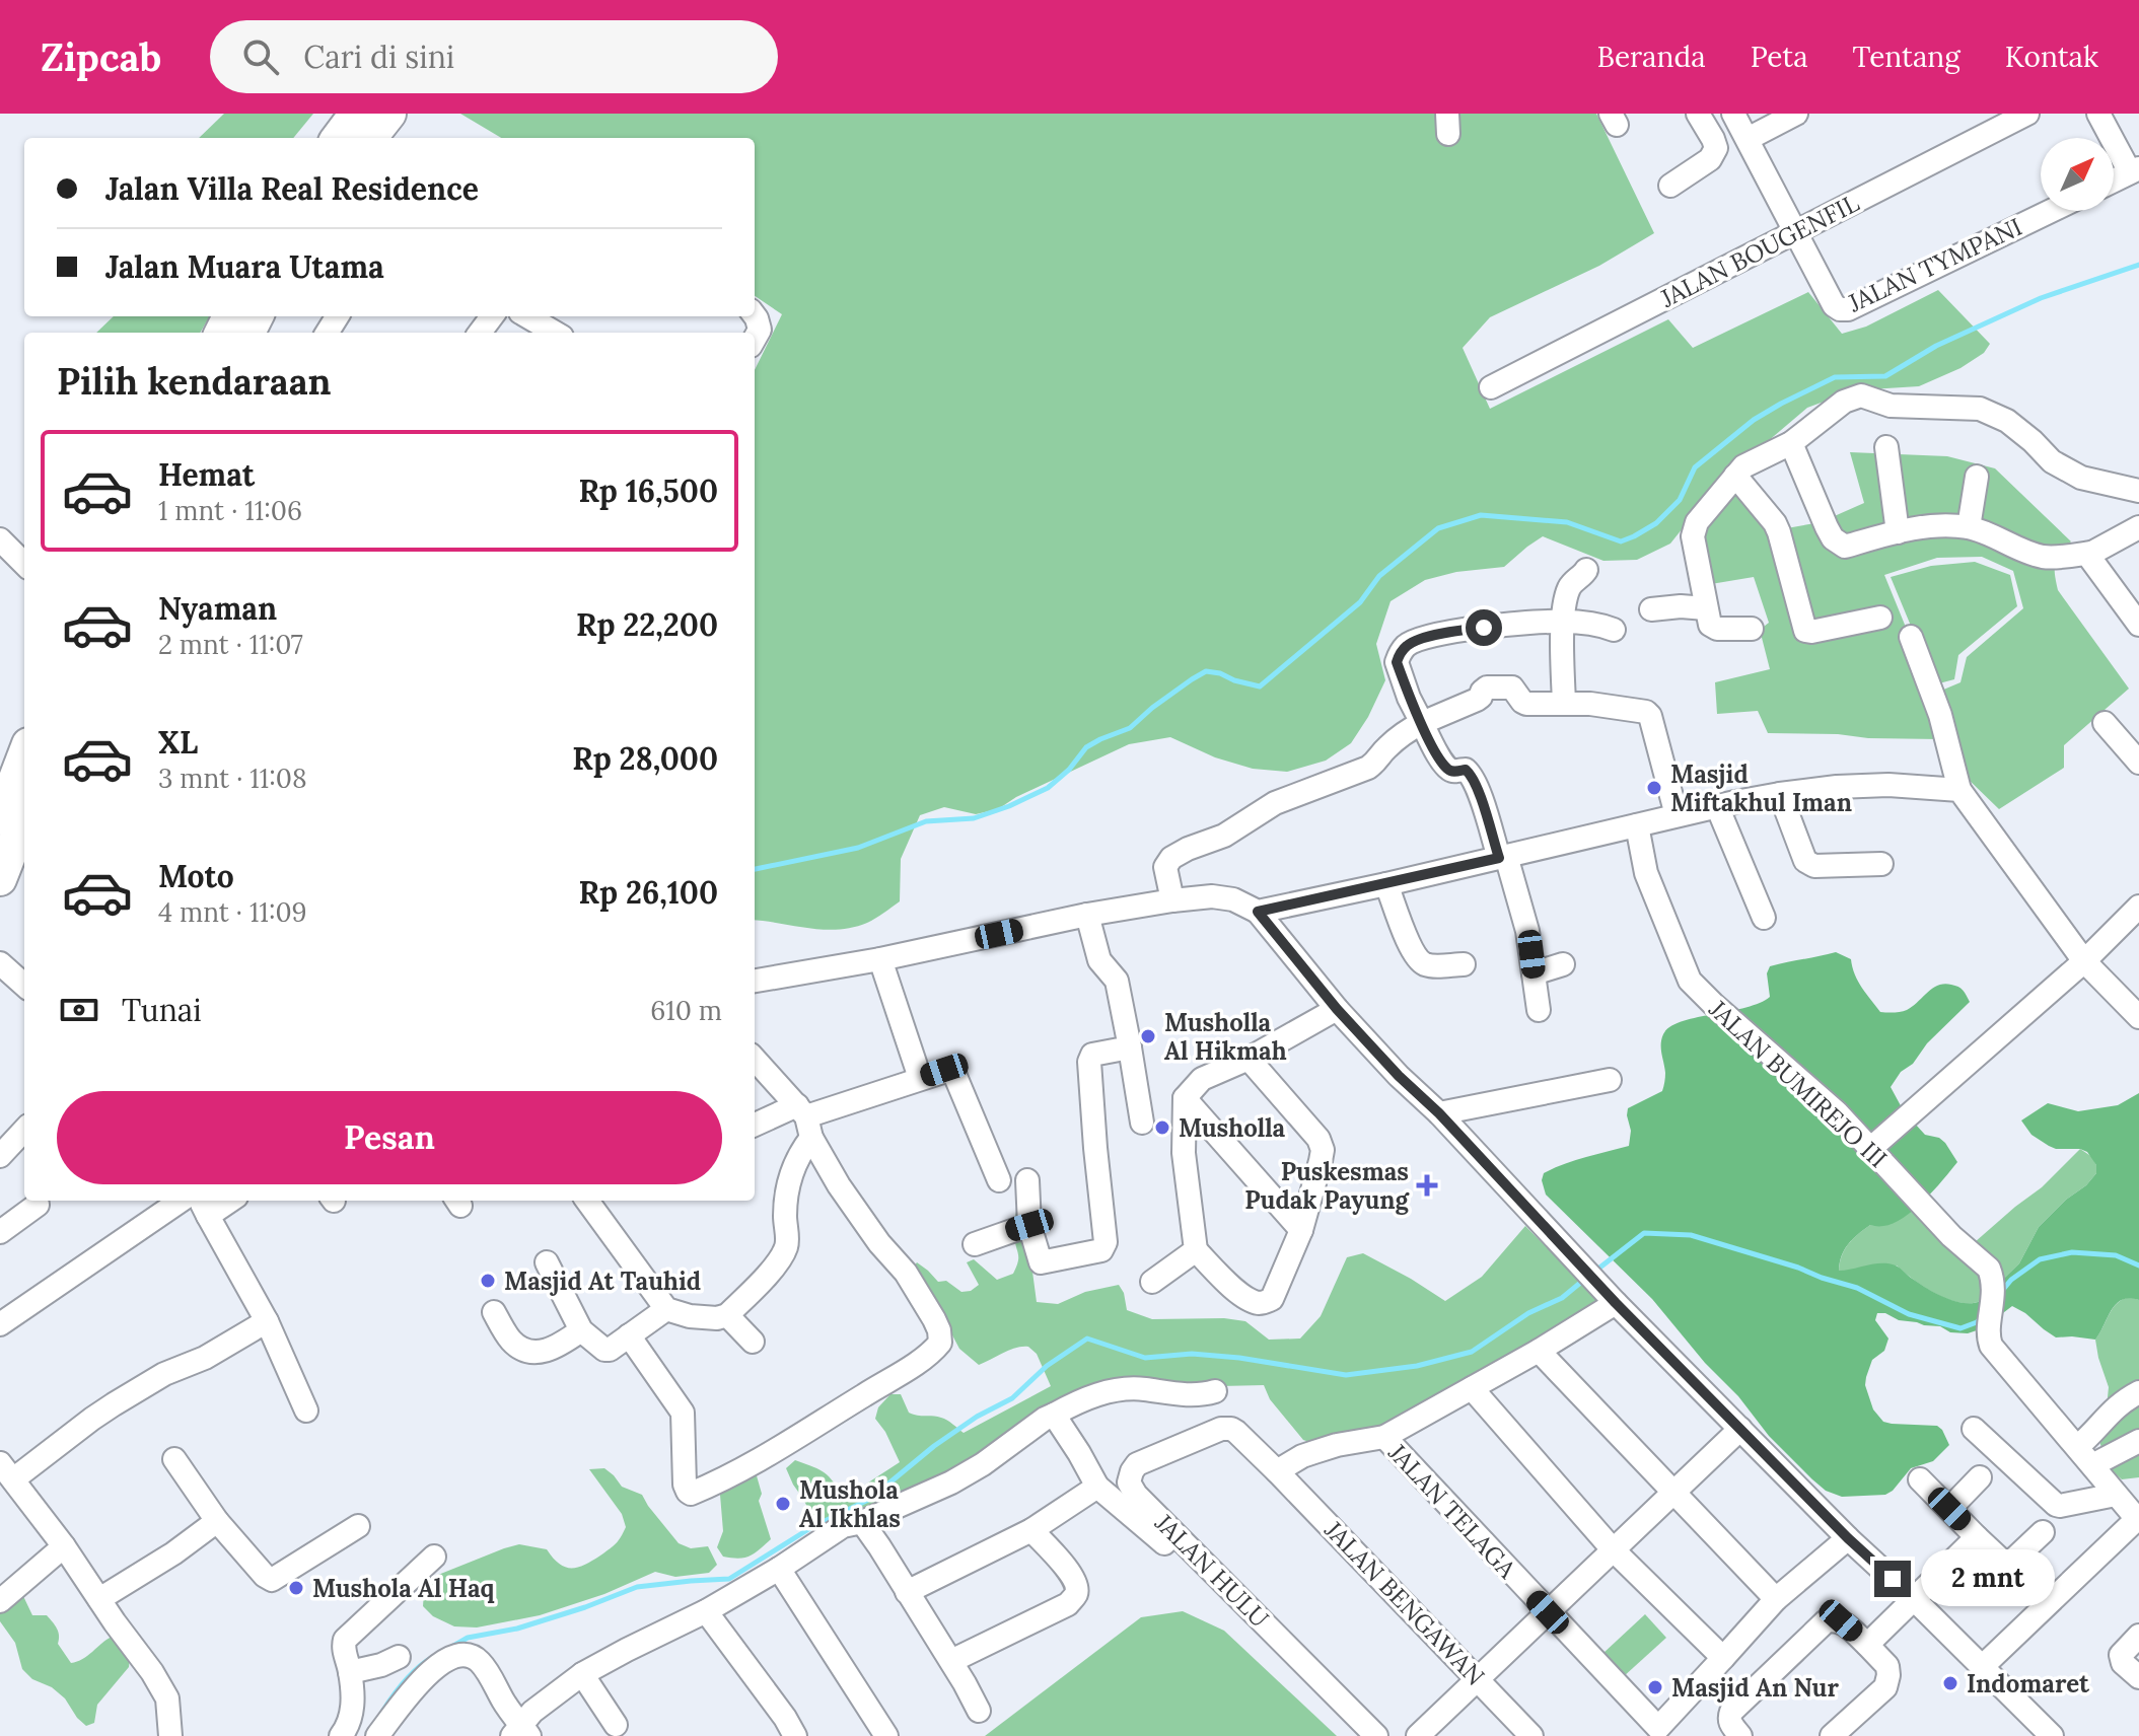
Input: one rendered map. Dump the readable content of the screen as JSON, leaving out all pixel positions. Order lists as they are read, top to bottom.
{
  "streets": {
    "street": [
      "JALAN BOUGENFIL",
      "JALAN TYMPANI",
      "JALAN BUMIREJO III",
      "JALAN TELAGA",
      "JALAN HULU",
      "JALAN BENGAWAN"
    ]
  },
  "crossings": [
    ["JALAN BOUGENFIL", "JALAN TYMPANI"],
    ["JALAN HULU", "JALAN BENGAWAN"]
  ],
  "places": {
    "other": [
      "Masjid Miftakhul Iman",
      "Musholla Al Hikmah",
      "Musholla",
      "Masjid At Tauhid",
      "Mushola Al Ikhlas",
      "Mushola Al Haq",
      "Indomaret",
      "Masjid An Nur"
    ],
    "health": ["Puskesmas Pudak Payung"]
  },
  "north": "top right",
  "page": {
    "header": "Zipcab",
    "search": "Cari di sini",
    "nav": [
      "Beranda",
      "Peta",
      "Tentang",
      "Kontak"
    ],
    "banner": ["Jalan Villa Real Residence", "Jalan Muara Utama"],
    "heading": "Pilih kendaraan",
    "list": [
      {
        "name": "Hemat",
        "note": "1 mnt · 11:06",
        "value": "Rp 16,500"
      },
      {
        "name": "Nyaman",
        "note": "2 mnt · 11:07",
        "value": "Rp 22,200"
      },
      {
        "name": "XL",
        "note": "3 mnt · 11:08",
        "value": "Rp 28,000"
      },
      {
        "name": "Moto",
        "note": "4 mnt · 11:09",
        "value": "Rp 26,100"
      }
    ],
    "pay": ["Tunai", "610 m"],
    "buttons": "Pesan",
    "bubble": "2 mnt"
  }
}
